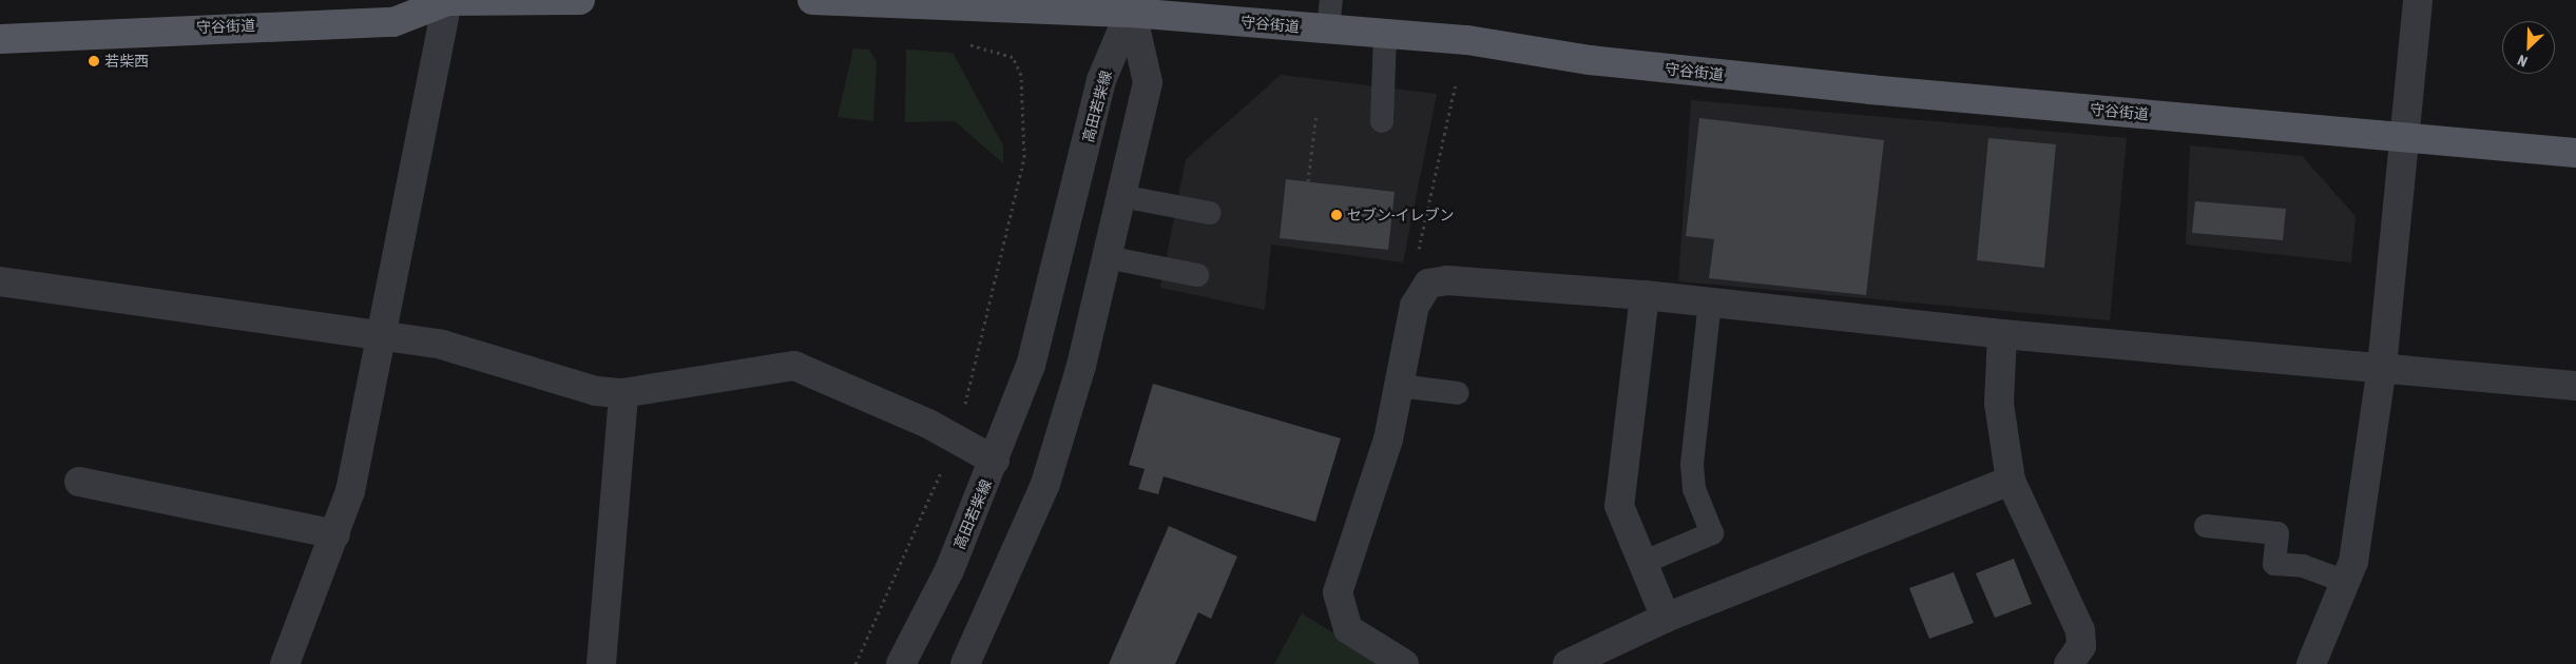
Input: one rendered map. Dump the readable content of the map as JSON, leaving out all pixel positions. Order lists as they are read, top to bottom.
{
  "streets": {
    "main road": ["守谷街道"],
    "street": ["高田若柴線"]
  },
  "crossings": [
    ["守谷街道", "高田若柴線"]
  ],
  "places": ["若柴西", "セブン-イレブン"],
  "north": "bottom left"
}
